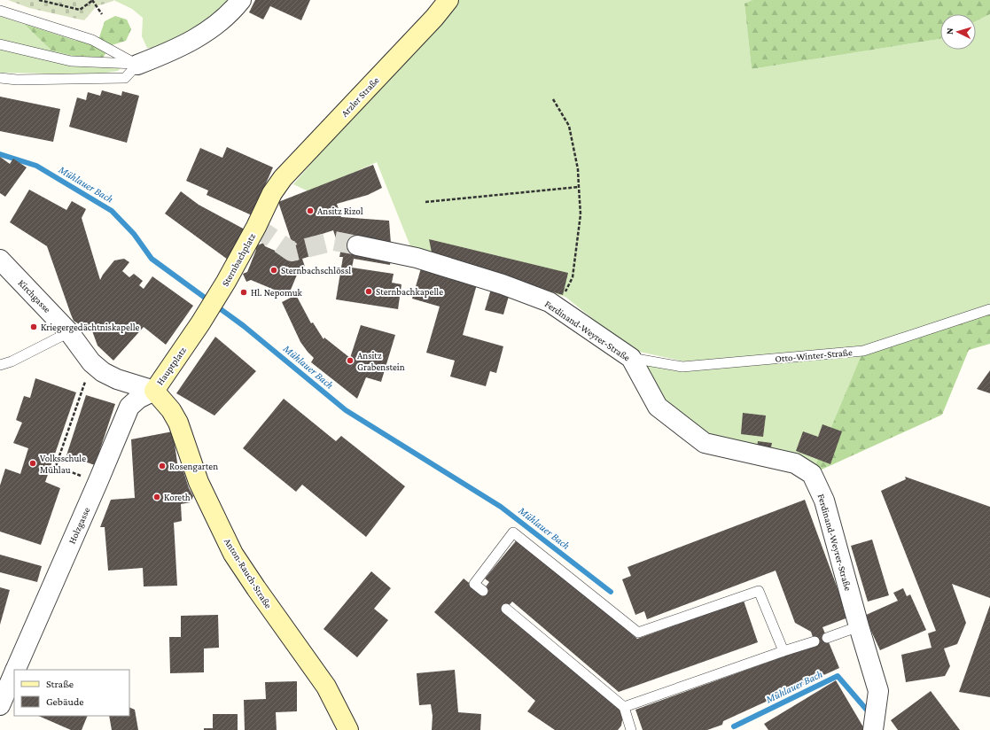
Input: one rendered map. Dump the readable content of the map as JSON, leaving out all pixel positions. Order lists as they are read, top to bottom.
{
  "streets": {
    "main road": [
      "Arzler Straße",
      "Sternbachplatz",
      "Hauptplatz",
      "Anton-Rauch-Straße"
    ],
    "street": ["Kirchgasse", "Ferdinand-Weyrer-Straße", "Holzgasse"],
    "lane": ["Otto-Winter-Straße"]
  },
  "crossings": [
    ["Arzler Straße", "Sternbachplatz"],
    ["Sternbachplatz", "Hauptplatz"],
    ["Kirchgasse", "Hauptplatz"],
    ["Ferdinand-Weyrer-Straße", "Otto-Winter-Straße"],
    ["Hauptplatz", "Holzgasse"],
    ["Hauptplatz", "Anton-Rauch-Straße"],
    ["Holzgasse", "Anton-Rauch-Straße"]
  ],
  "water": ["Mühlauer Bach"],
  "places": [
    "Ansitz Rizol",
    "Sternbachschlössl",
    "Sternbachkapelle",
    "Hl. Nepomuk",
    "Kriegergedächtniskapelle",
    "Ansitz Grabenstein",
    "Volksschule Mühlau",
    "Rosengarten",
    "Koreth"
  ],
  "legend": ["Straße", "Gebäude"],
  "north": "left"
}
